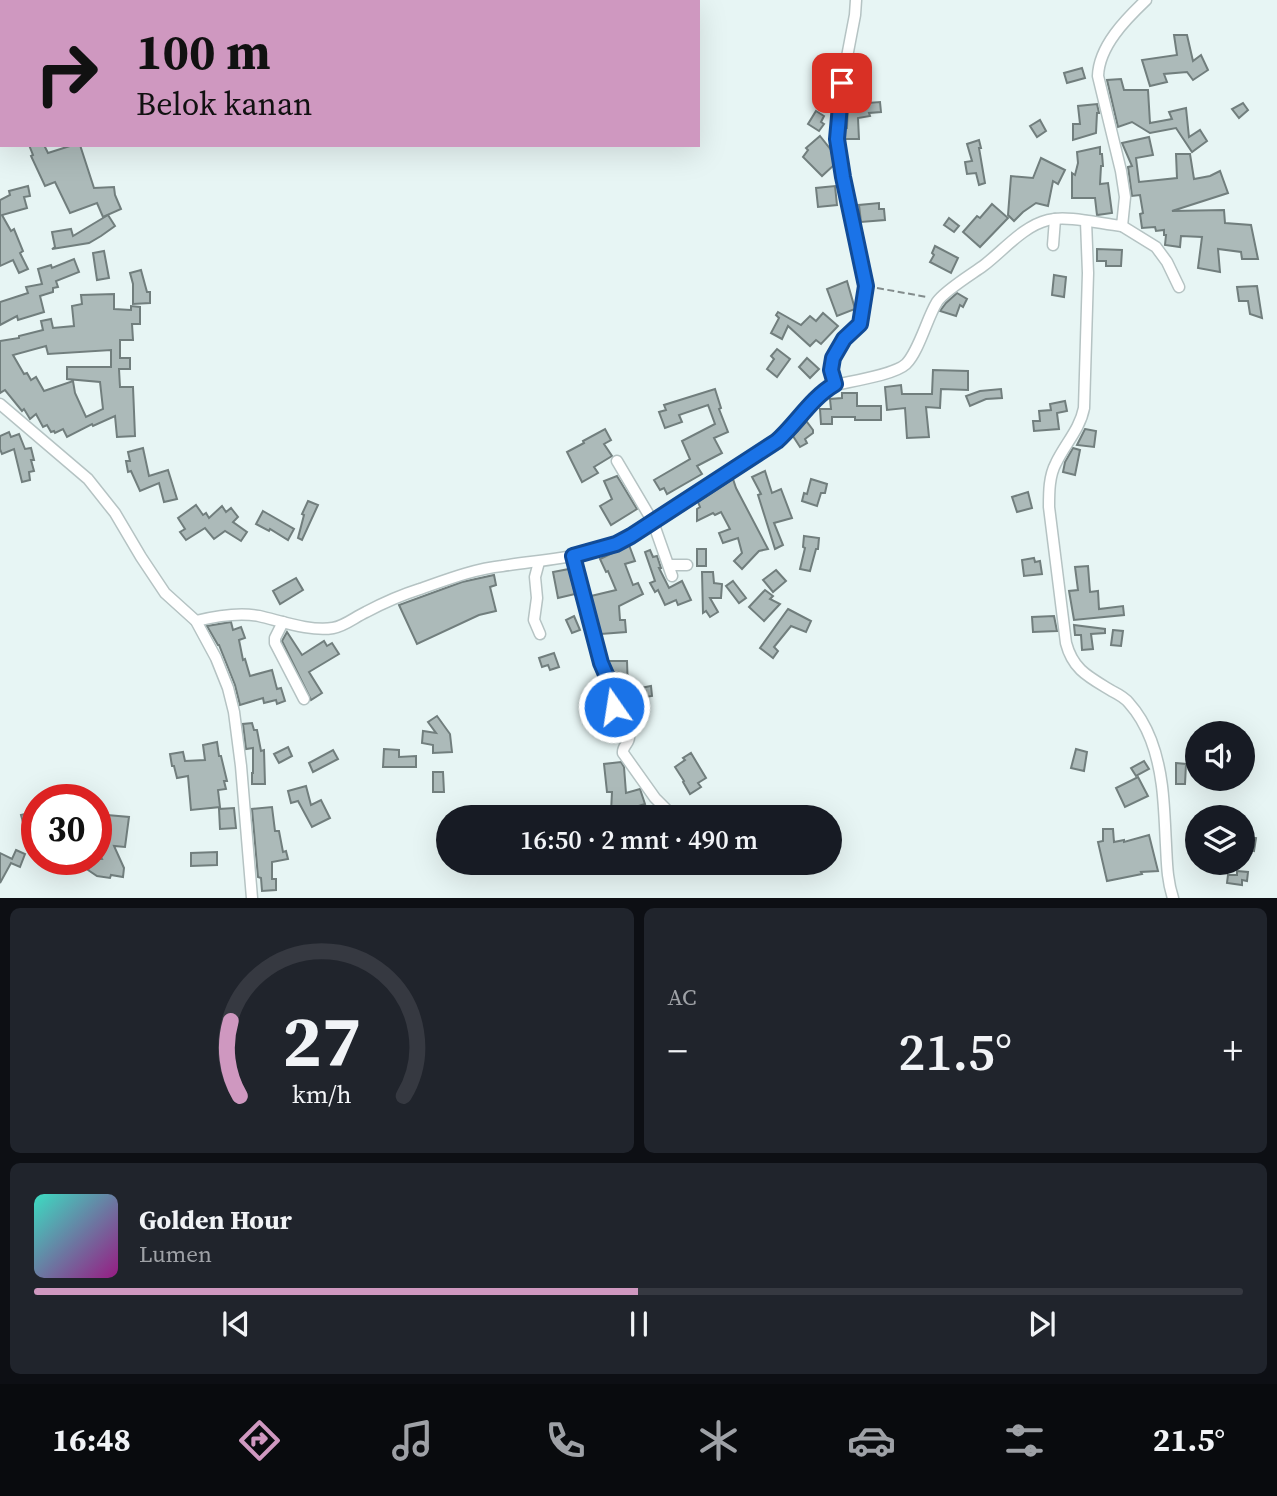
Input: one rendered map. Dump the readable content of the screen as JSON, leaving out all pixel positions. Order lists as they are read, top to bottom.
{
  "page": {
    "turn": ["100 m", "Belok kanan"],
    "limit": "30",
    "trip": "16:50 · 2 mnt · 490 m",
    "tile": "AC",
    "heat": ["−", "21.5°", "+"],
    "song": ["Golden Hour", "Lumen"],
    "tabs": ["16:48", "21.5°"],
    "gauge": ["27", "km/h"]
  }
}
